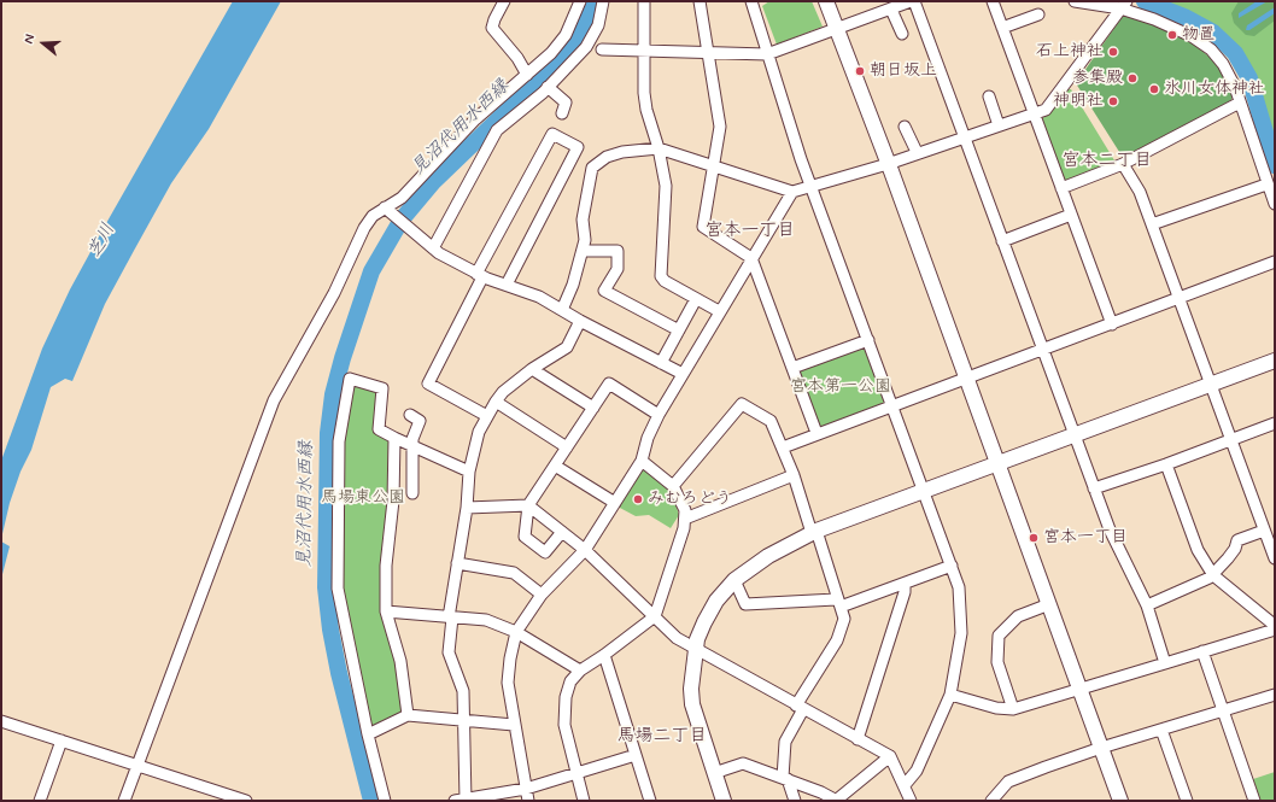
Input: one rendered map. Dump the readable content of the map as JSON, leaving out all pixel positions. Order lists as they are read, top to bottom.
{
  "districts": ["宮本二丁目", "宮本一丁目", "馬場二丁目"],
  "water": ["見沼代用水西縁", "芝川"],
  "parks": ["宮本第一公園", "馬場東公園"],
  "places": [
    "物置",
    "石上神社",
    "朝日坂上",
    "参集殿",
    "氷川女体神社",
    "神明社",
    "みむろどう",
    "宮本一丁目"
  ],
  "north": "left"
}
